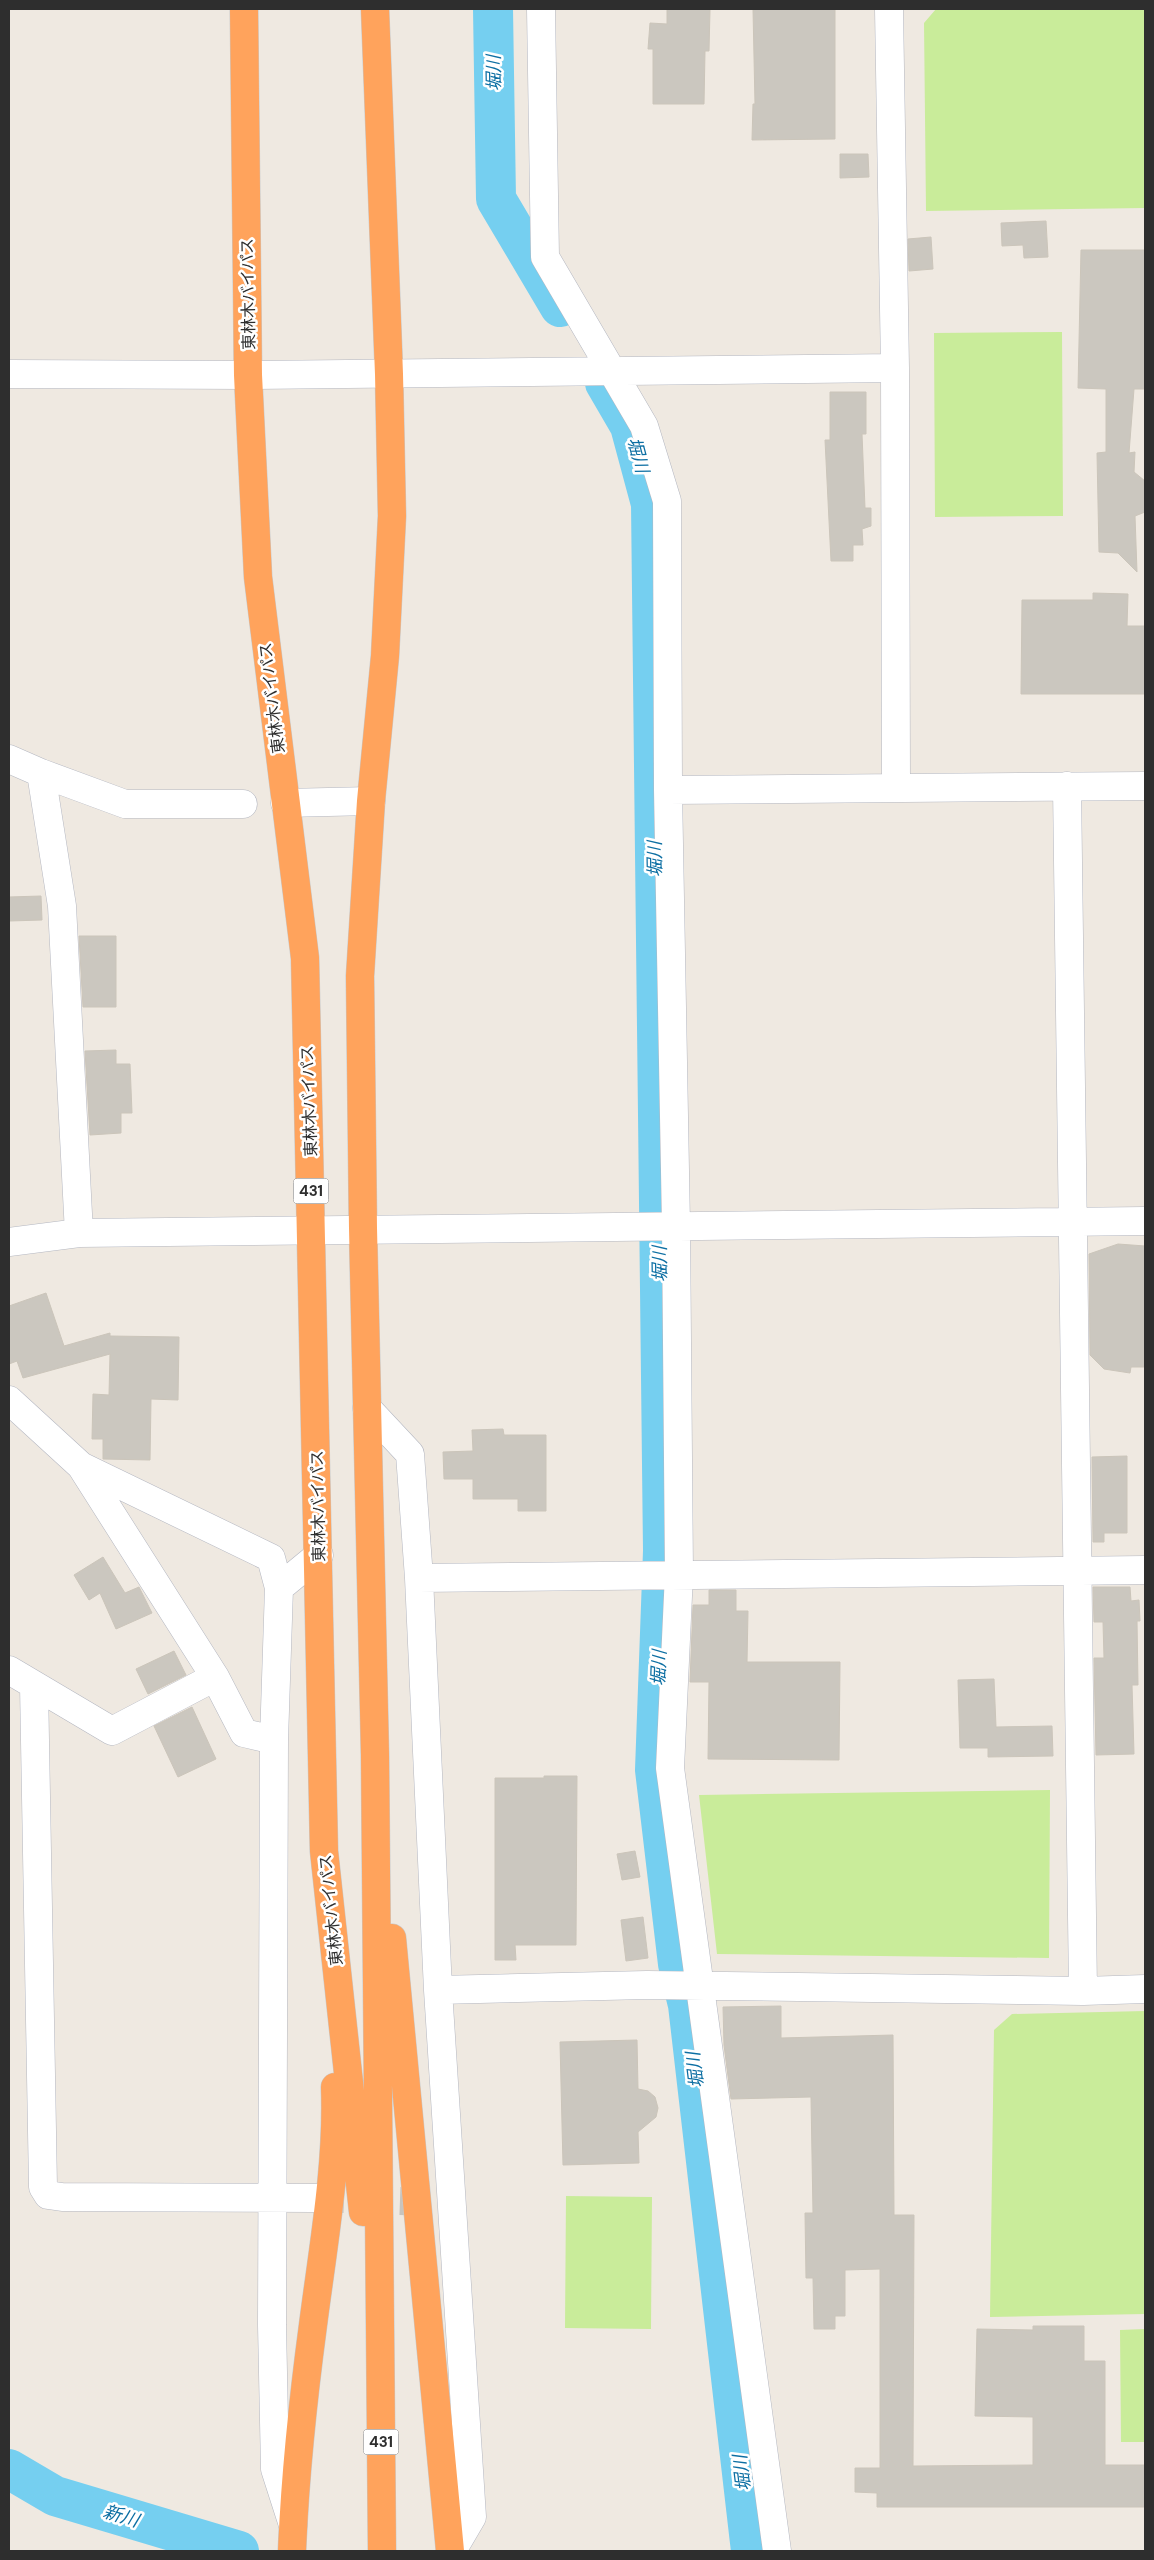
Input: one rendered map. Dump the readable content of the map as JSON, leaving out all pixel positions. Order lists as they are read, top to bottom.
{
  "streets": {
    "highway": ["東林木バイパス", "431"]
  },
  "water": ["堀川", "新川"]
}
